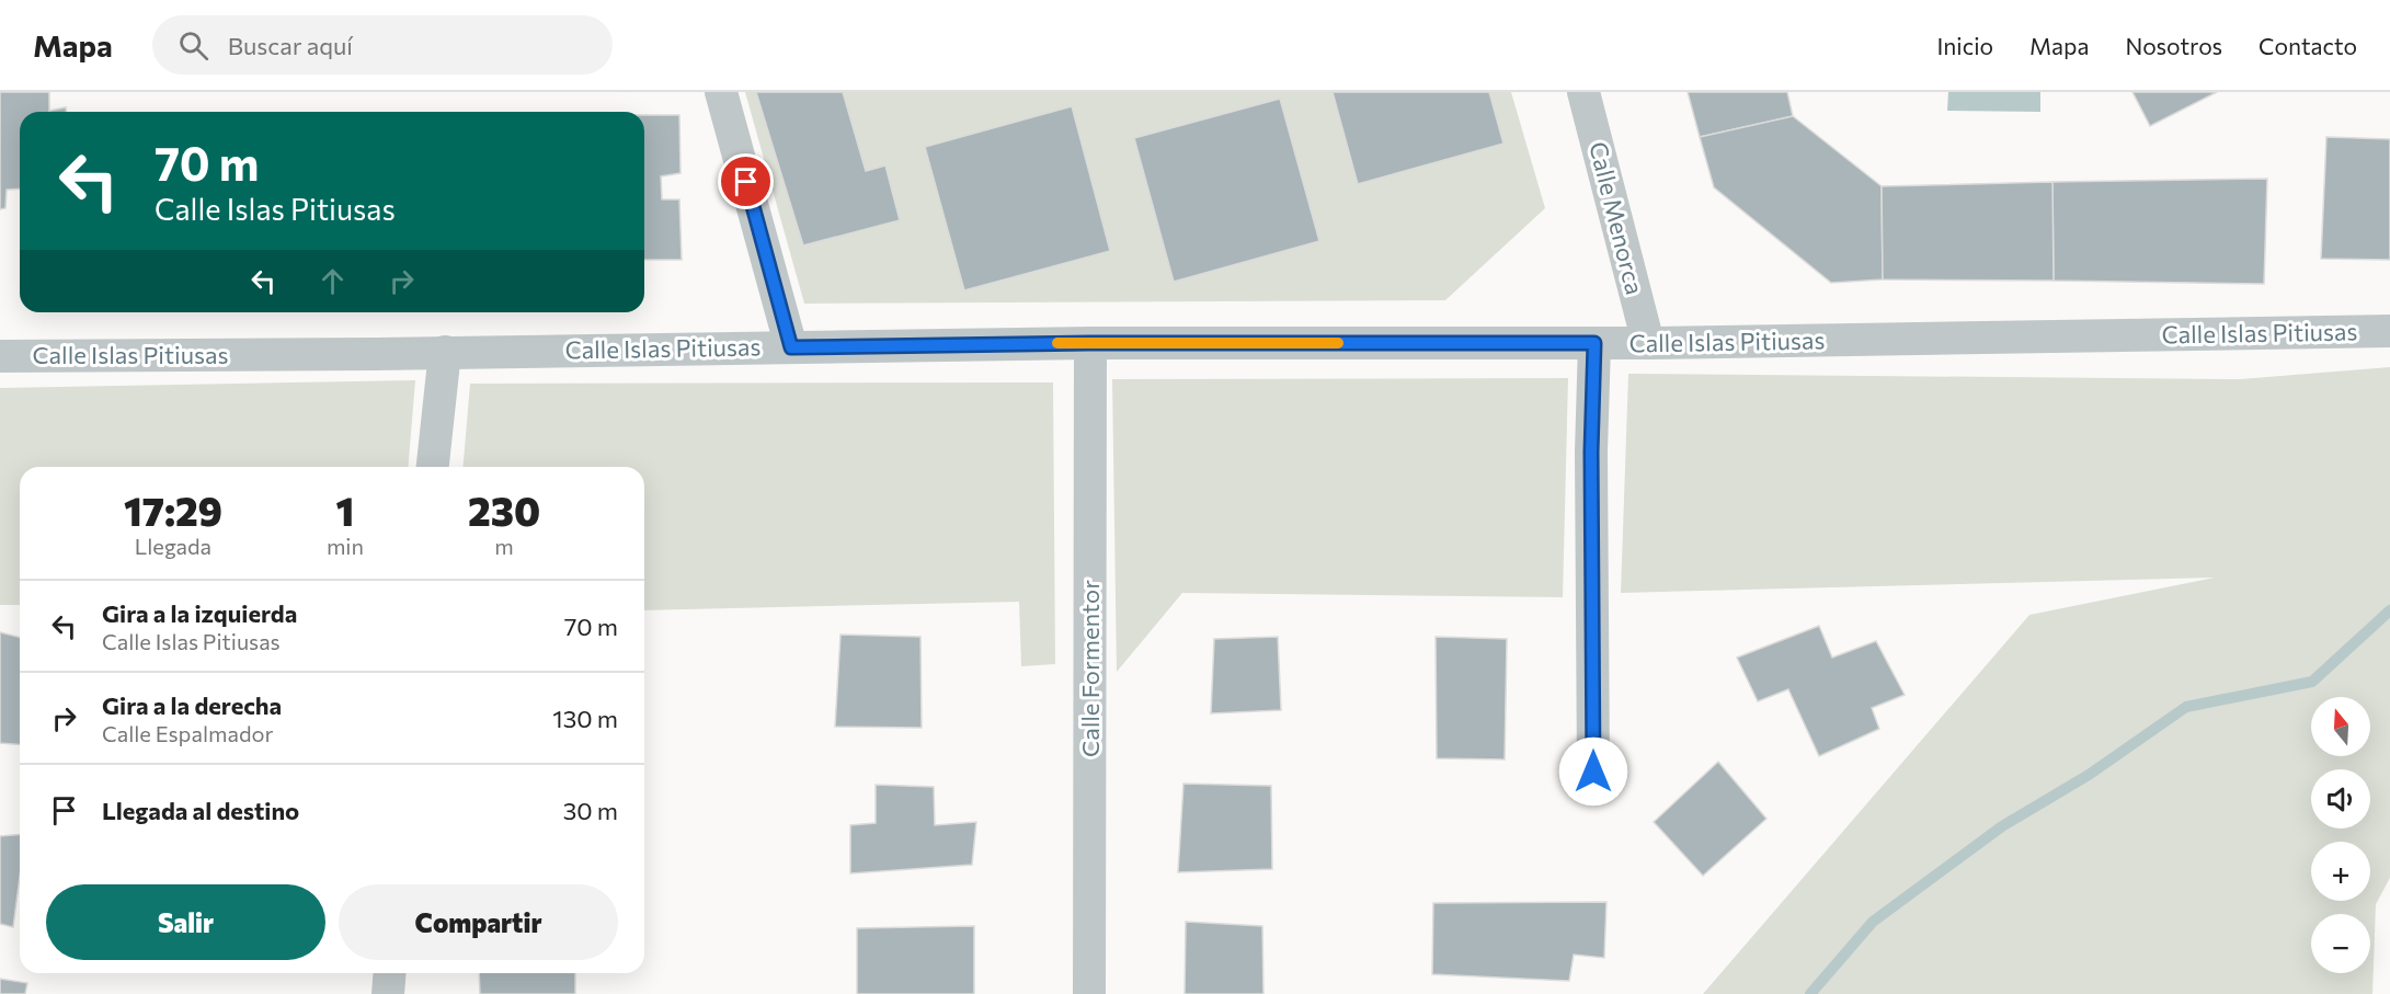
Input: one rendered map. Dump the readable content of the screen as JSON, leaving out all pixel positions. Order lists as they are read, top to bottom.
{
  "streets": {
    "street": ["Calle Menorca", "Calle Islas Pitiusas", "Calle Formentor"]
  },
  "crossings": [
    ["Calle Menorca", "Calle Islas Pitiusas"],
    ["Calle Islas Pitiusas", "Calle Formentor"]
  ],
  "north": "top",
  "page": {
    "header": "Mapa",
    "search": "Buscar aquí",
    "nav": [
      "Inicio",
      "Mapa",
      "Nosotros",
      "Contacto"
    ],
    "turn": ["70 m", "Calle Islas Pitiusas"],
    "eta": [
      "17:29",
      "Llegada",
      "1",
      "min",
      "230",
      "m"
    ],
    "list": [
      {
        "name": "Gira a la izquierda",
        "note": "Calle Islas Pitiusas",
        "value": "70 m"
      },
      {
        "name": "Gira a la derecha",
        "note": "Calle Espalmador",
        "value": "130 m"
      },
      {
        "name": "Llegada al destino",
        "value": "30 m"
      }
    ],
    "map_buttons": ["+", "−"],
    "buttons": ["Salir", "Compartir"]
  }
}
